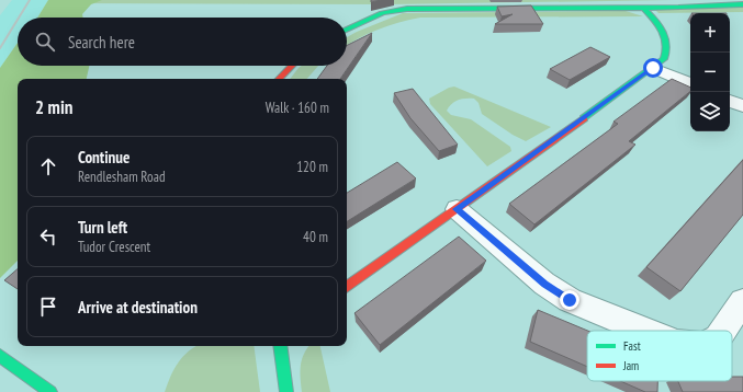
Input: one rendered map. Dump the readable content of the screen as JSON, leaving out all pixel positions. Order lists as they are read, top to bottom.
{
  "legend": ["Fast", "Jam"],
  "page": {
    "map_buttons": ["+", "−"],
    "search": "Search here",
    "heading": ["2 min", "Walk · 160 m"],
    "list": [
      ["Continue", "Rendlesham Road", "120 m"],
      ["Turn left", "Tudor Crescent", "40 m"],
      "Arrive at destination"
    ]
  }
}
